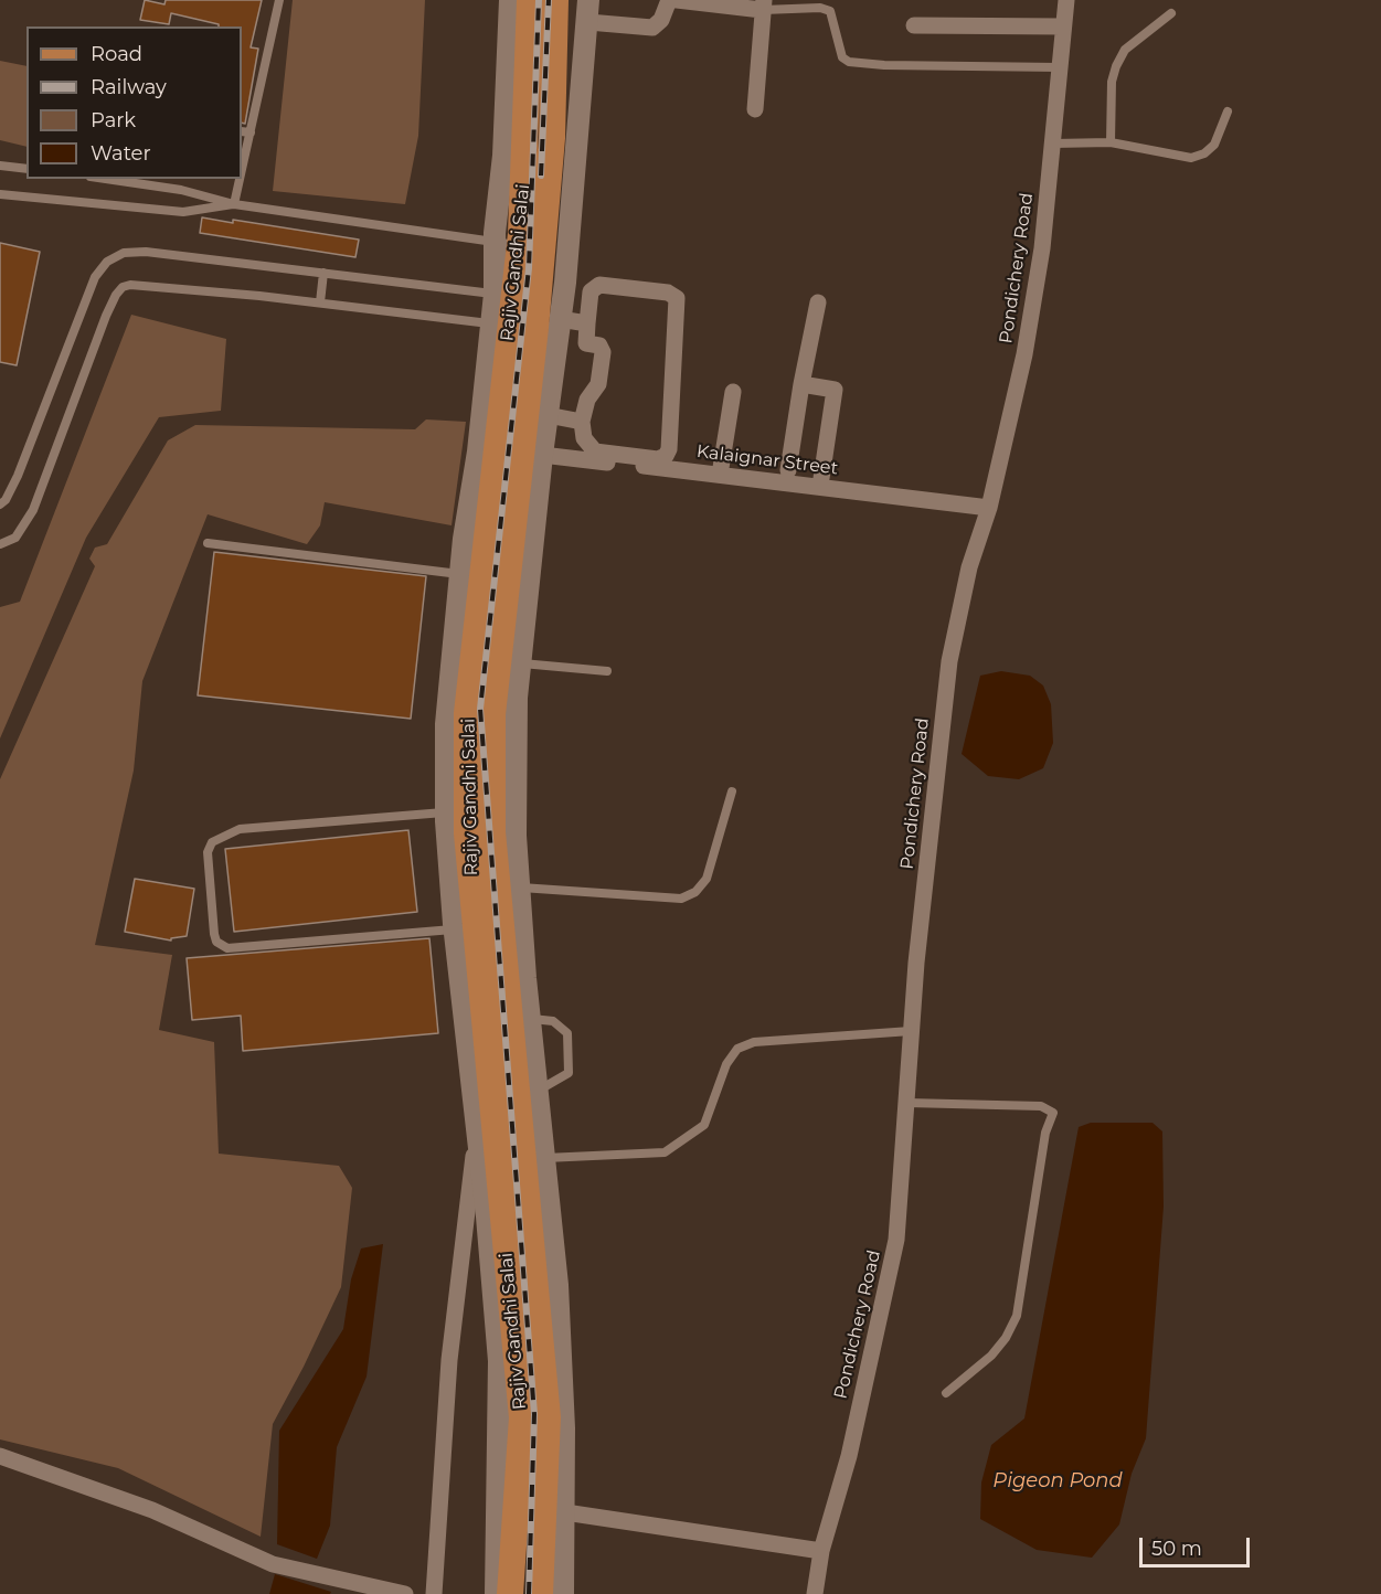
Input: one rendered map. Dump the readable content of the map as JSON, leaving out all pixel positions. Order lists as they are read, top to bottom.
{
  "streets": {
    "main road": ["Rajiv Gandhi Salai"],
    "street": ["Pondichery Road", "Kalaignar Street"]
  },
  "crossings": [
    ["Pondichery Road", "Kalaignar Street"]
  ],
  "water": ["Pigeon Pond"],
  "legend": [
    "Road",
    "Railway",
    "Park",
    "Water"
  ],
  "scale_bar": "50 m"
}
